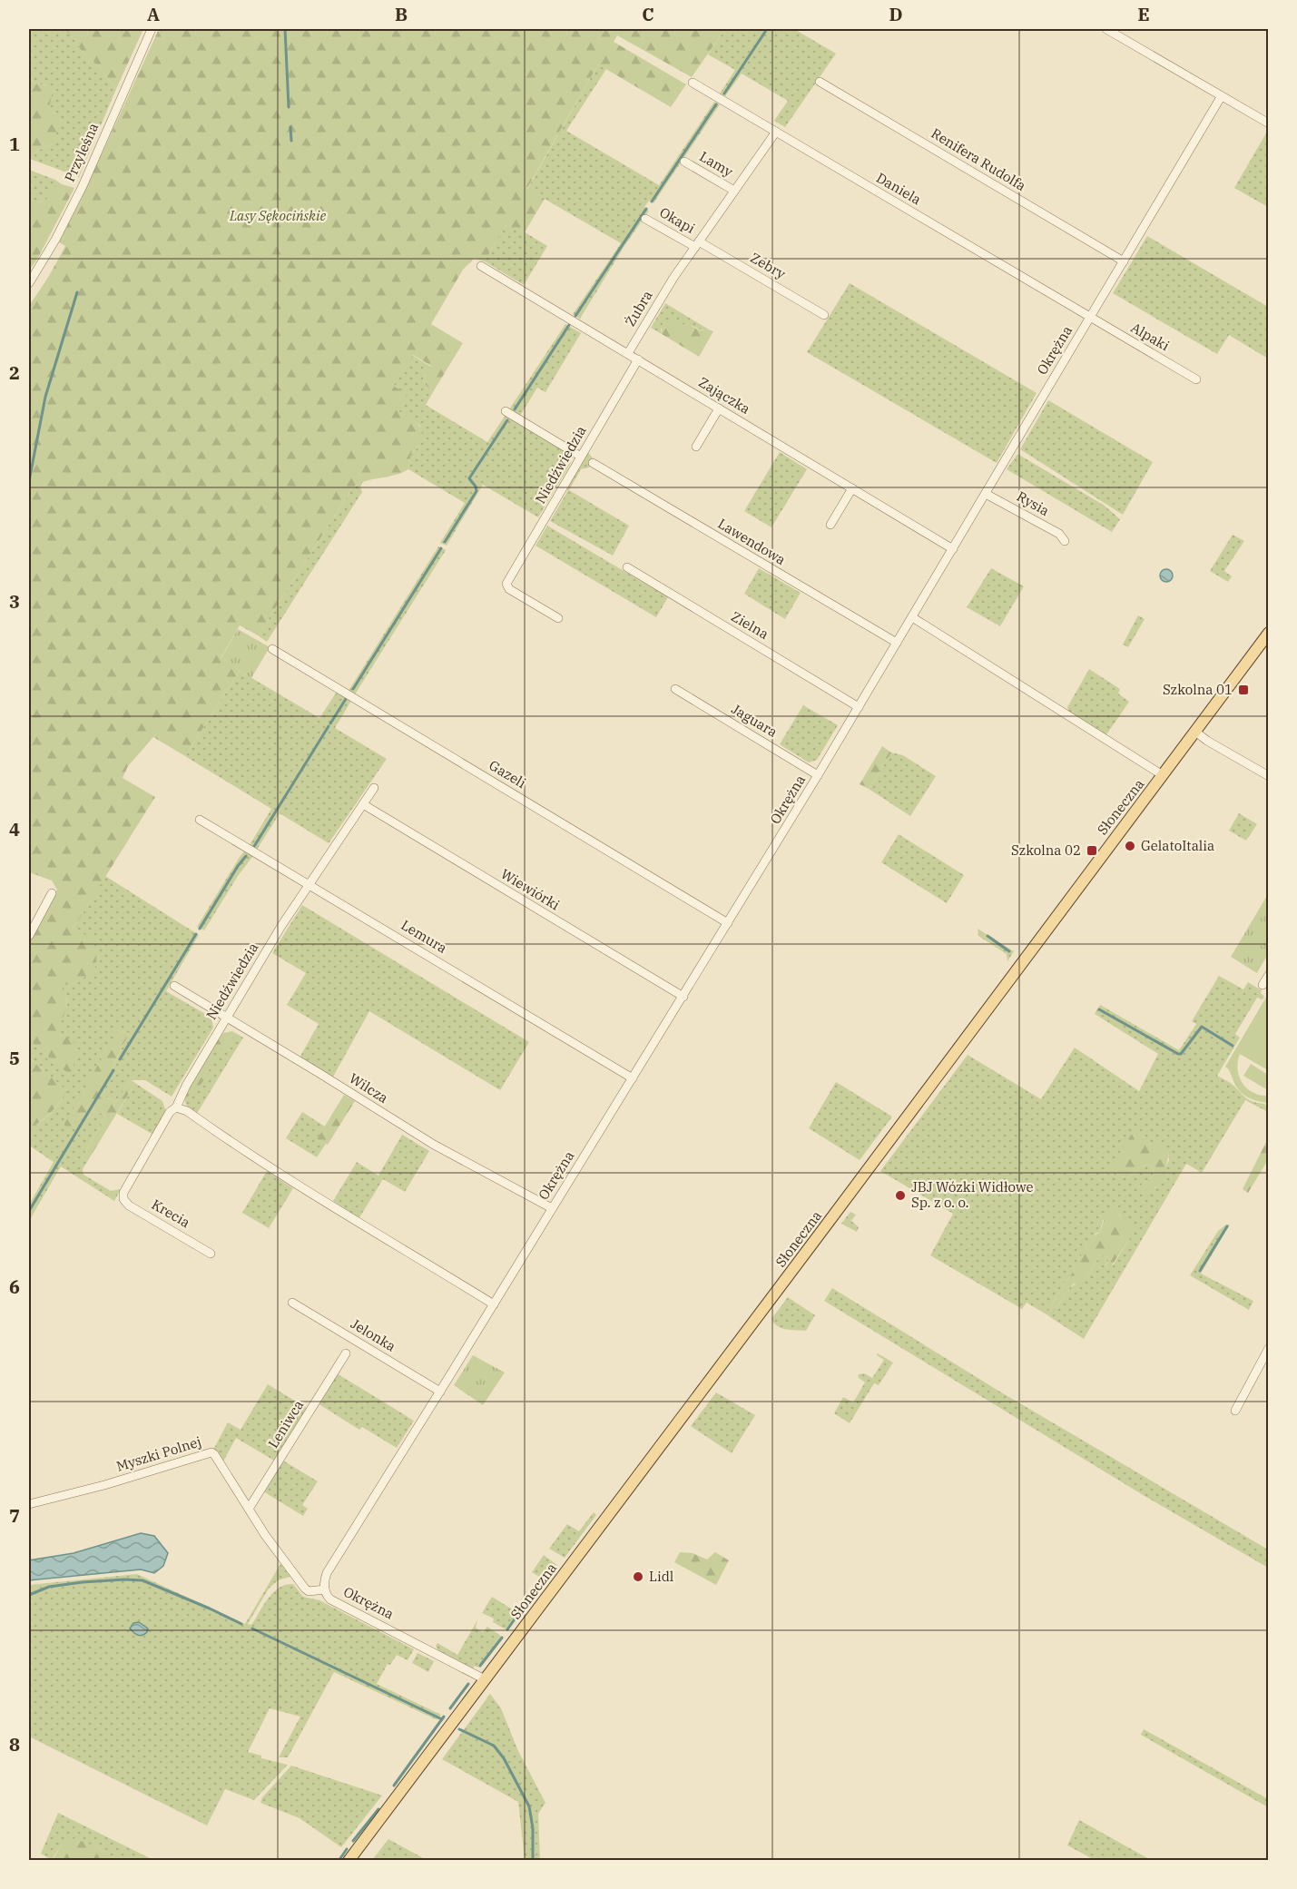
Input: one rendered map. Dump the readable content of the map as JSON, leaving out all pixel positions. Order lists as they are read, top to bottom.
{
  "streets": {
    "main road": ["Słoneczna"],
    "street": [
      "Przyleśna",
      "Renifera Rudolfa",
      "Lamy",
      "Daniela",
      "Okapi",
      "Zebry",
      "Żubra",
      "Alpaki",
      "Okrężna",
      "Zajączka",
      "Niedźwiedzia",
      "Rysia",
      "Lawendowa",
      "Zielna",
      "Jaguara",
      "Gazeli",
      "Wiewiórki",
      "Lemura",
      "Wilcza",
      "Krecia",
      "Jelonka",
      "Leniwca",
      "Myszki Polnej"
    ]
  },
  "crossings": [
    ["Renifera Rudolfa", "Okrężna"],
    ["Daniela", "Alpaki"],
    ["Daniela", "Okrężna"],
    ["Okapi", "Zebry"],
    ["Okapi", "Żubra"],
    ["Zebry", "Żubra"],
    ["Żubra", "Zajączka"],
    ["Alpaki", "Okrężna"],
    ["Okrężna", "Zajączka"],
    ["Okrężna", "Rysia"],
    ["Okrężna", "Lawendowa"],
    ["Okrężna", "Zielna"],
    ["Okrężna", "Jaguara"],
    ["Okrężna", "Gazeli"],
    ["Okrężna", "Słoneczna"],
    ["Okrężna", "Wiewiórki"],
    ["Okrężna", "Lemura"],
    ["Okrężna", "Wilcza"],
    ["Okrężna", "Jelonka"],
    ["Okrężna", "Myszki Polnej"],
    ["Zajączka", "Niedźwiedzia"],
    ["Niedźwiedzia", "Wiewiórki"],
    ["Niedźwiedzia", "Lemura"],
    ["Niedźwiedzia", "Wilcza"],
    ["Niedźwiedzia", "Krecia"],
    ["Leniwca", "Myszki Polnej"]
  ],
  "parks": ["Lasy Sękocińskie"],
  "places": {
    "transit": ["Szkolna 01", "Szkolna 02"],
    "other": ["GelatoItalia", "JBJ Wózki Widłowe Sp. z o. o.", "Lidl"]
  },
  "grid": {
    "columns": [
      "A",
      "B",
      "C",
      "D",
      "E"
    ],
    "rows": [
      "1",
      "2",
      "3",
      "4",
      "5",
      "6",
      "7",
      "8"
    ]
  }
}
